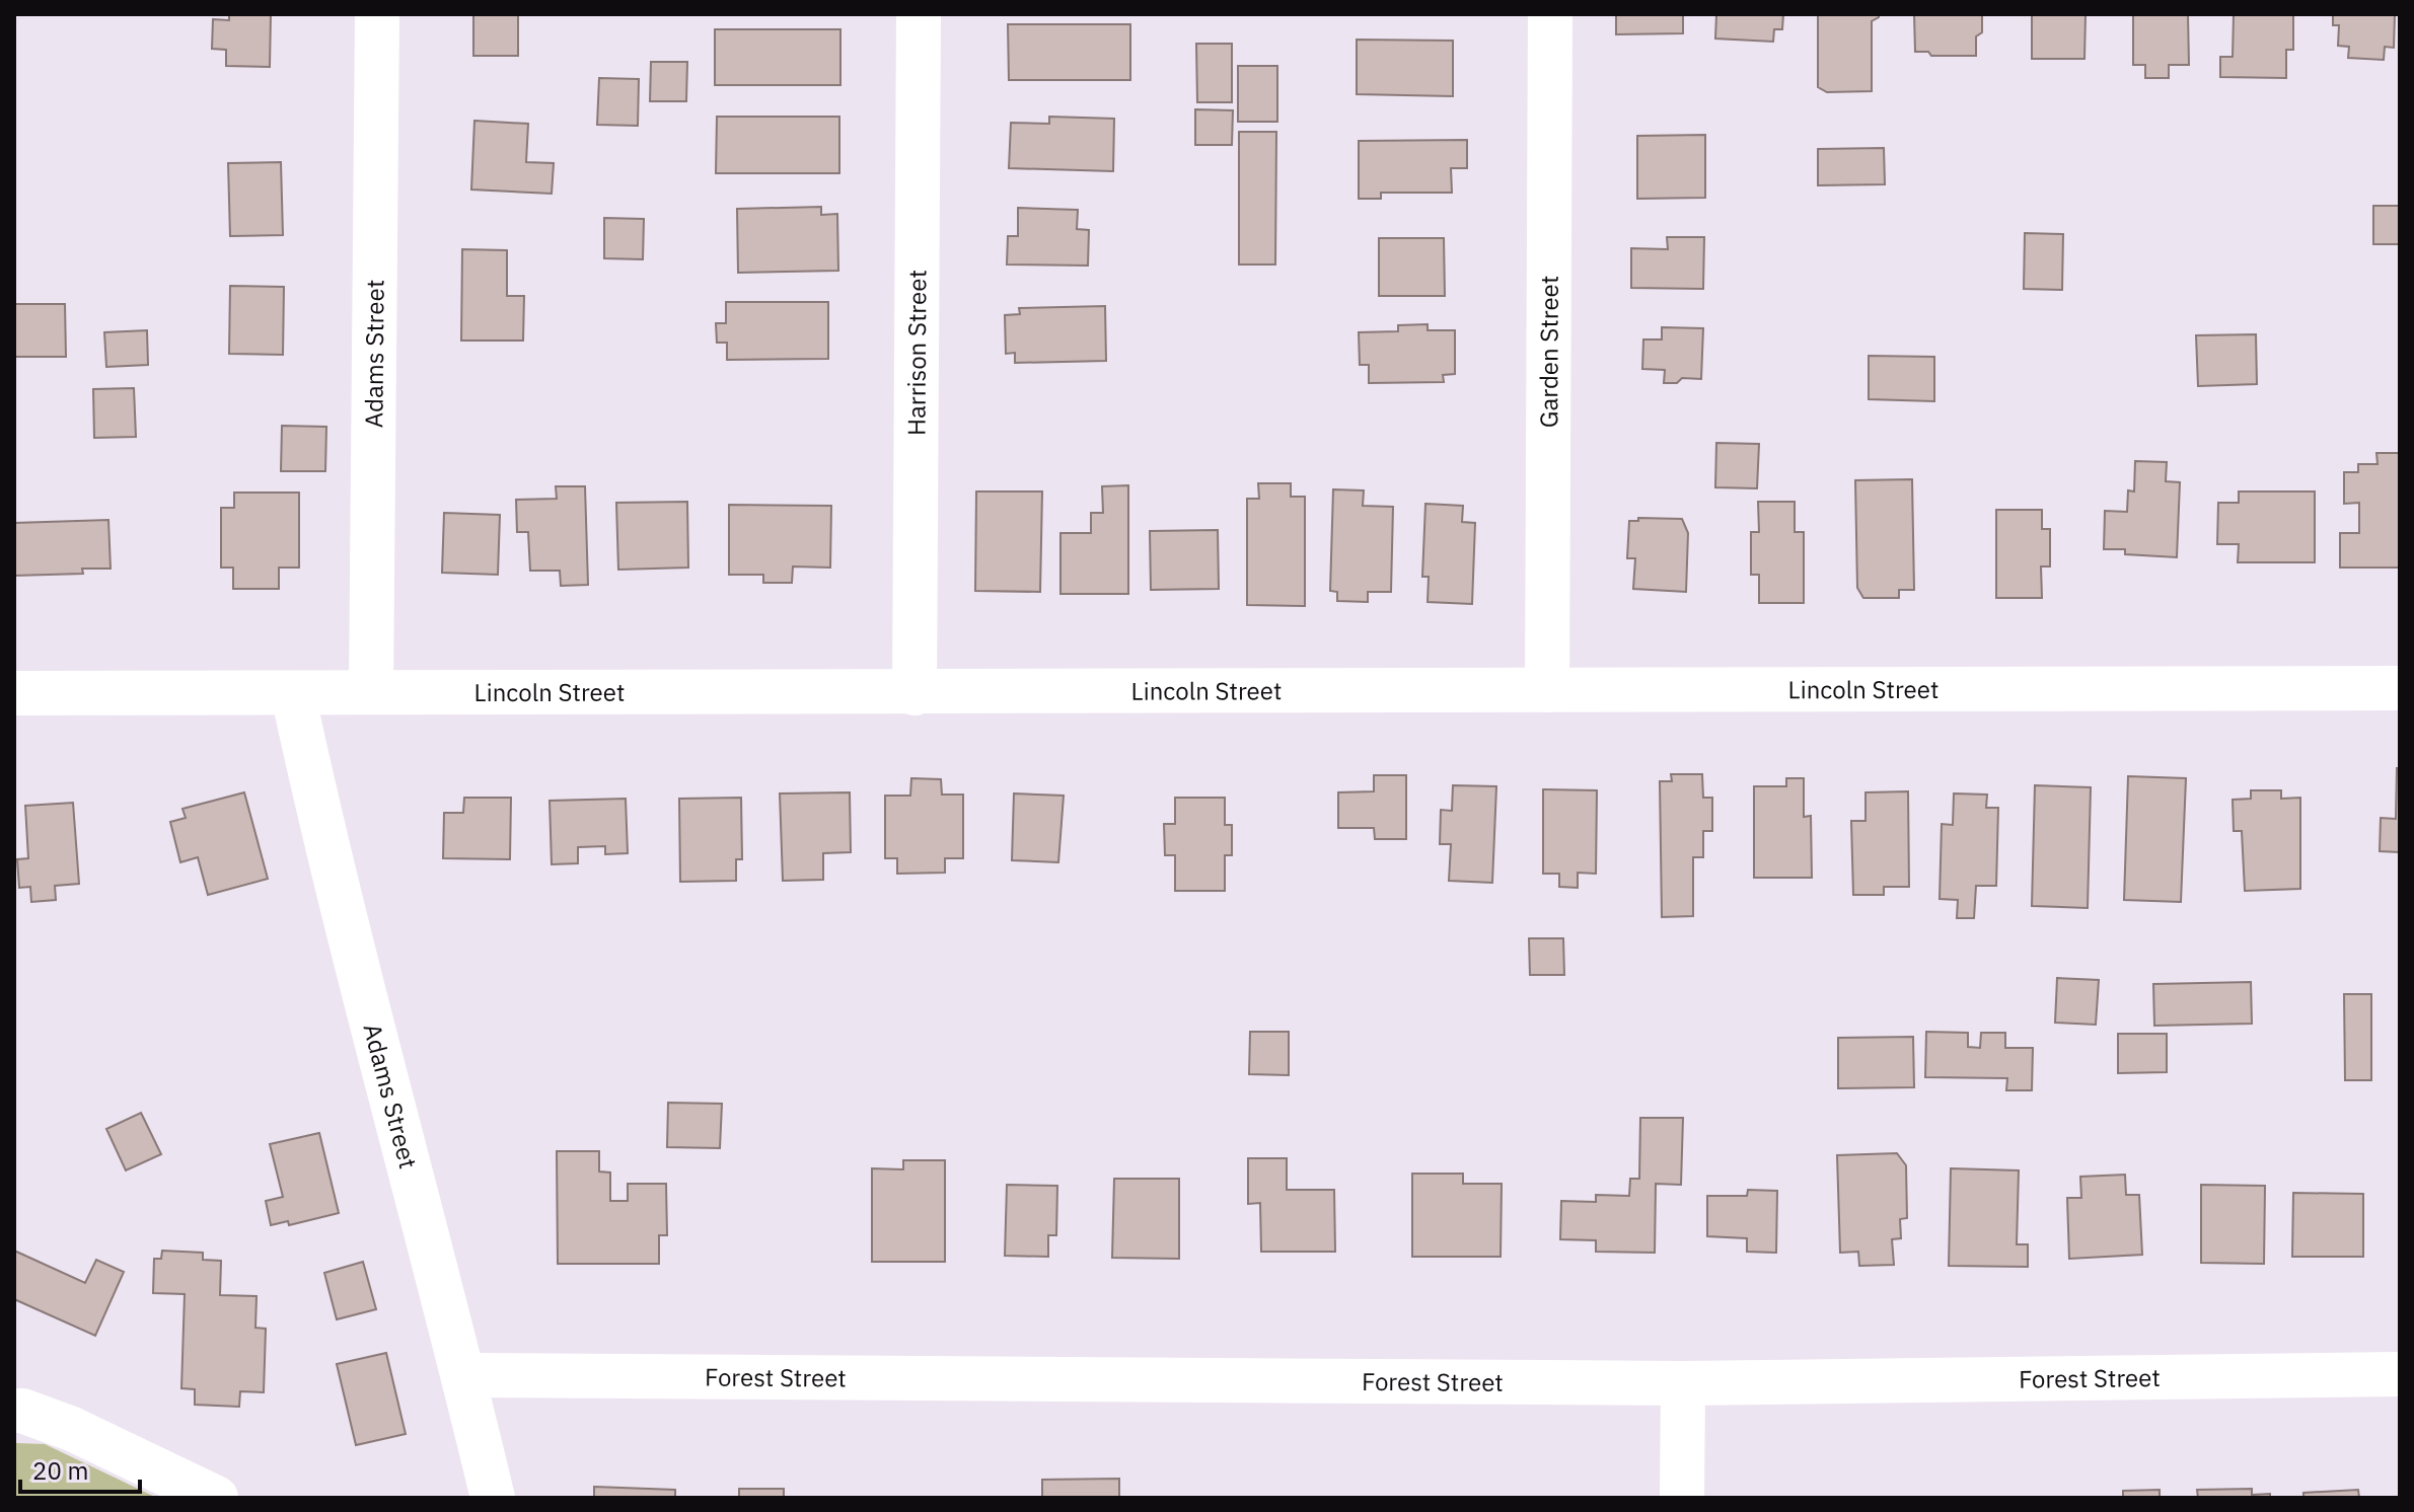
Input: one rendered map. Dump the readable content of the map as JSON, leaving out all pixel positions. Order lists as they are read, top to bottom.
{
  "streets": {
    "street": [
      "Garden Street",
      "Adams Street",
      "Harrison Street",
      "Lincoln Street",
      "Forest Street"
    ]
  },
  "crossings": [
    ["Garden Street", "Lincoln Street"],
    ["Adams Street", "Lincoln Street"],
    ["Adams Street", "Forest Street"],
    ["Harrison Street", "Lincoln Street"]
  ],
  "scale_bar": "20 m"
}
